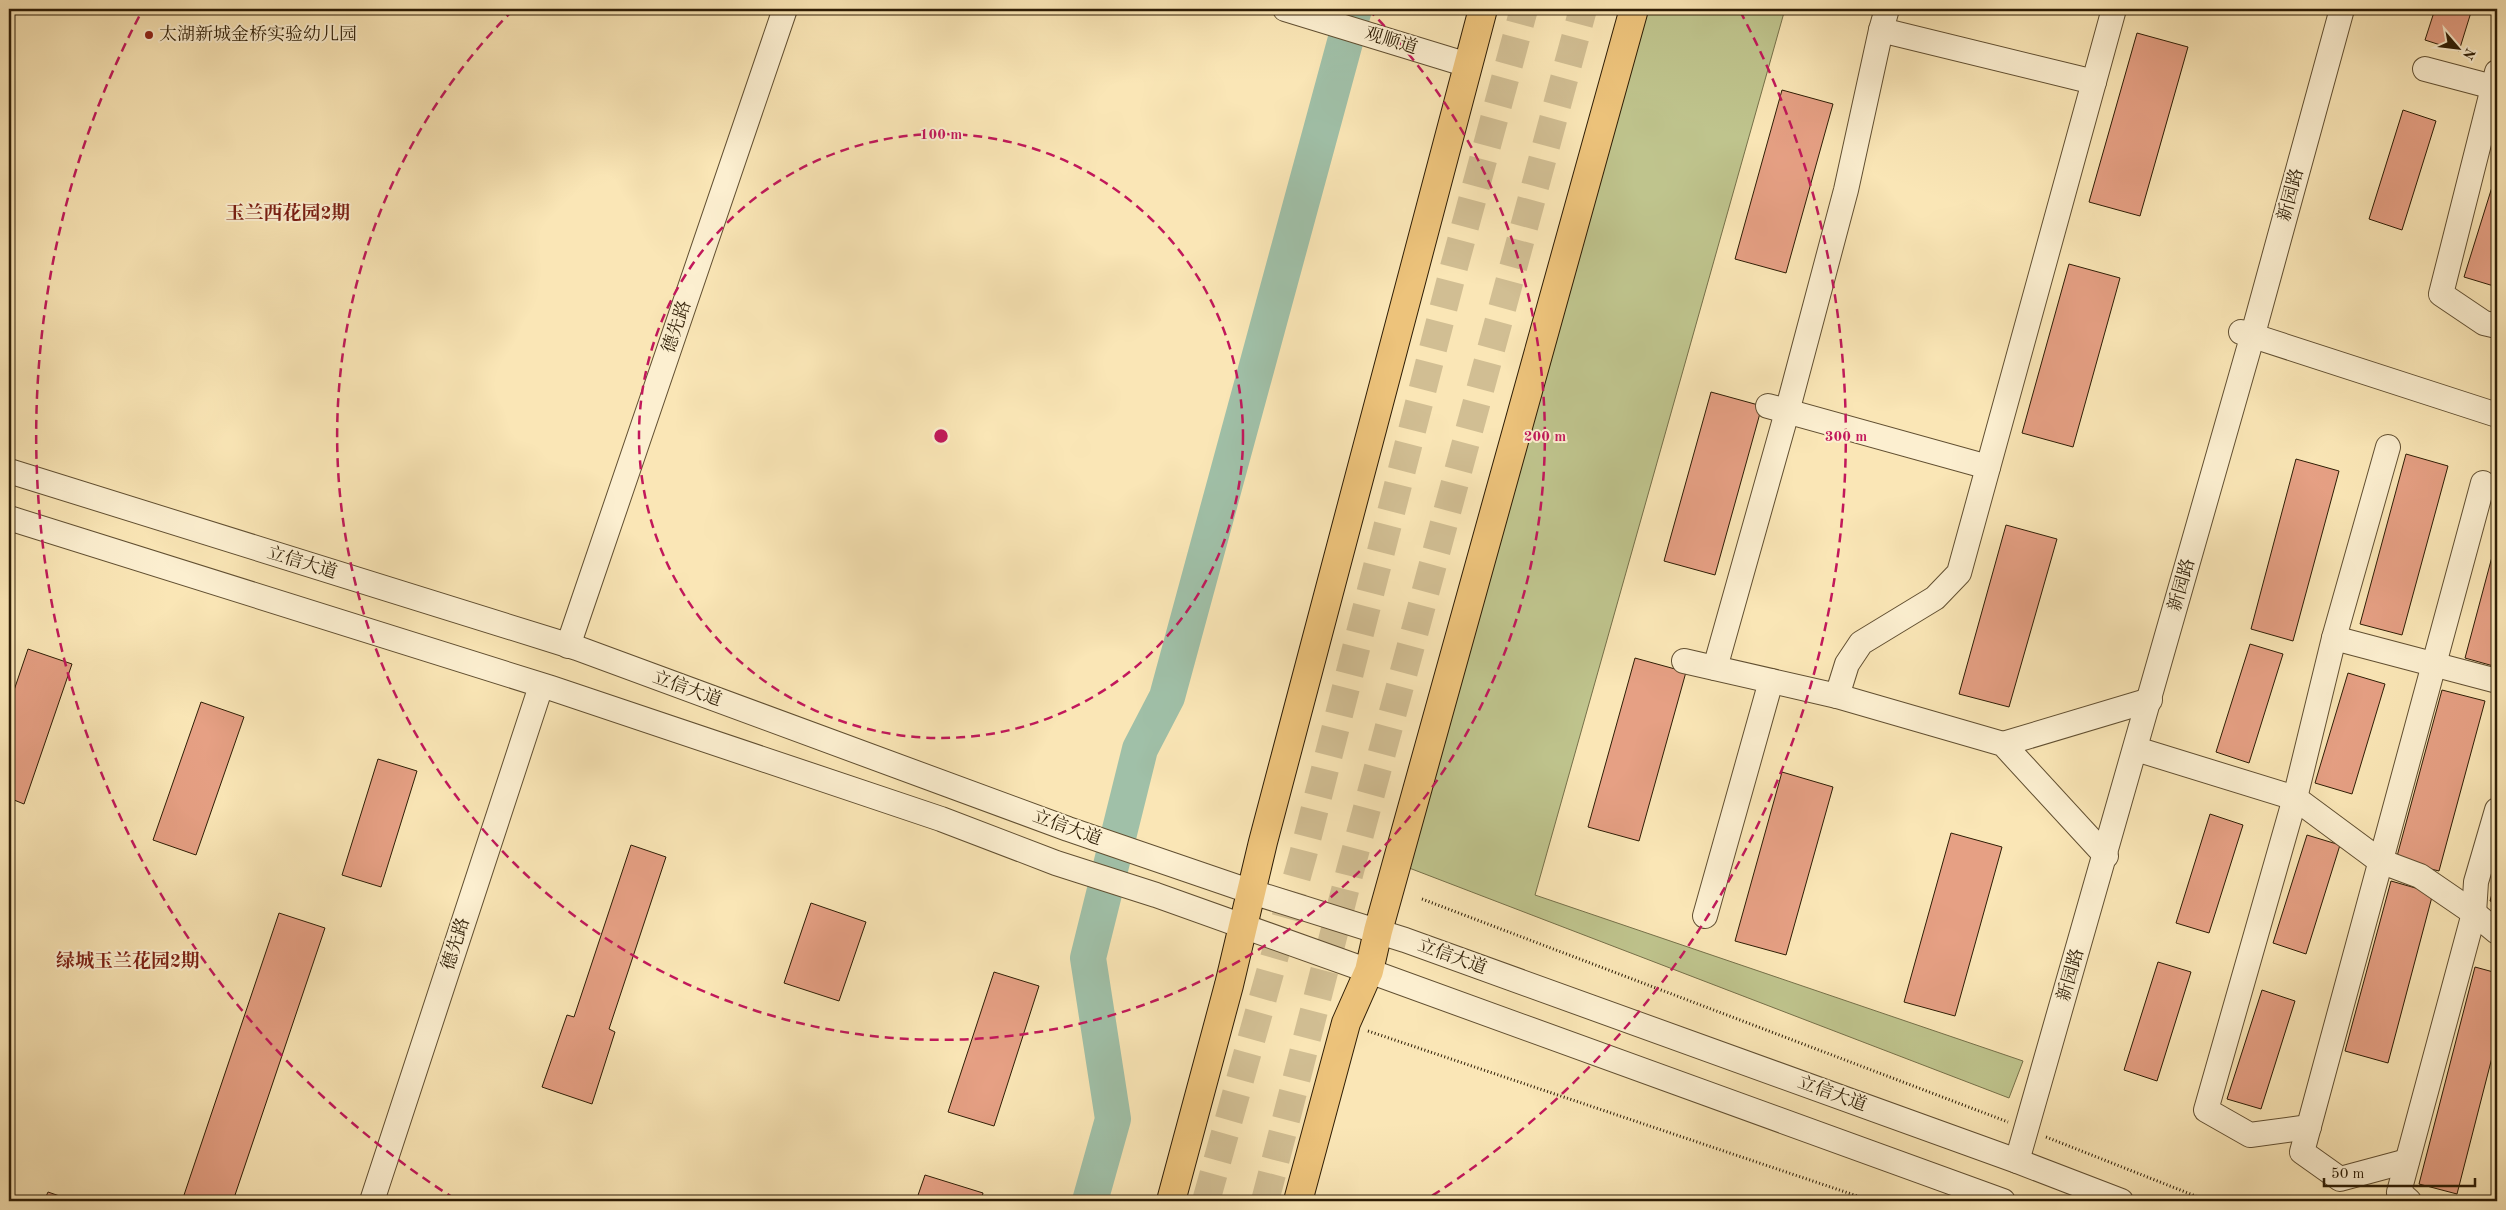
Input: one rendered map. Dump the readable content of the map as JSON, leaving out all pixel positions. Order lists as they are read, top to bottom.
{
  "streets": {
    "street": [
      "观顺道",
      "新园路",
      "德先路",
      "立信大道"
    ]
  },
  "crossings": [
    ["新园路", "立信大道"],
    ["德先路", "立信大道"]
  ],
  "districts": ["玉兰西花园2期", "绿城玉兰花园2期"],
  "places": ["太湖新城金桥实验幼儿园"],
  "scale_bar": "50 m",
  "north": "bottom right",
  "rings": ["100 m", "200 m", "300 m"]
}
